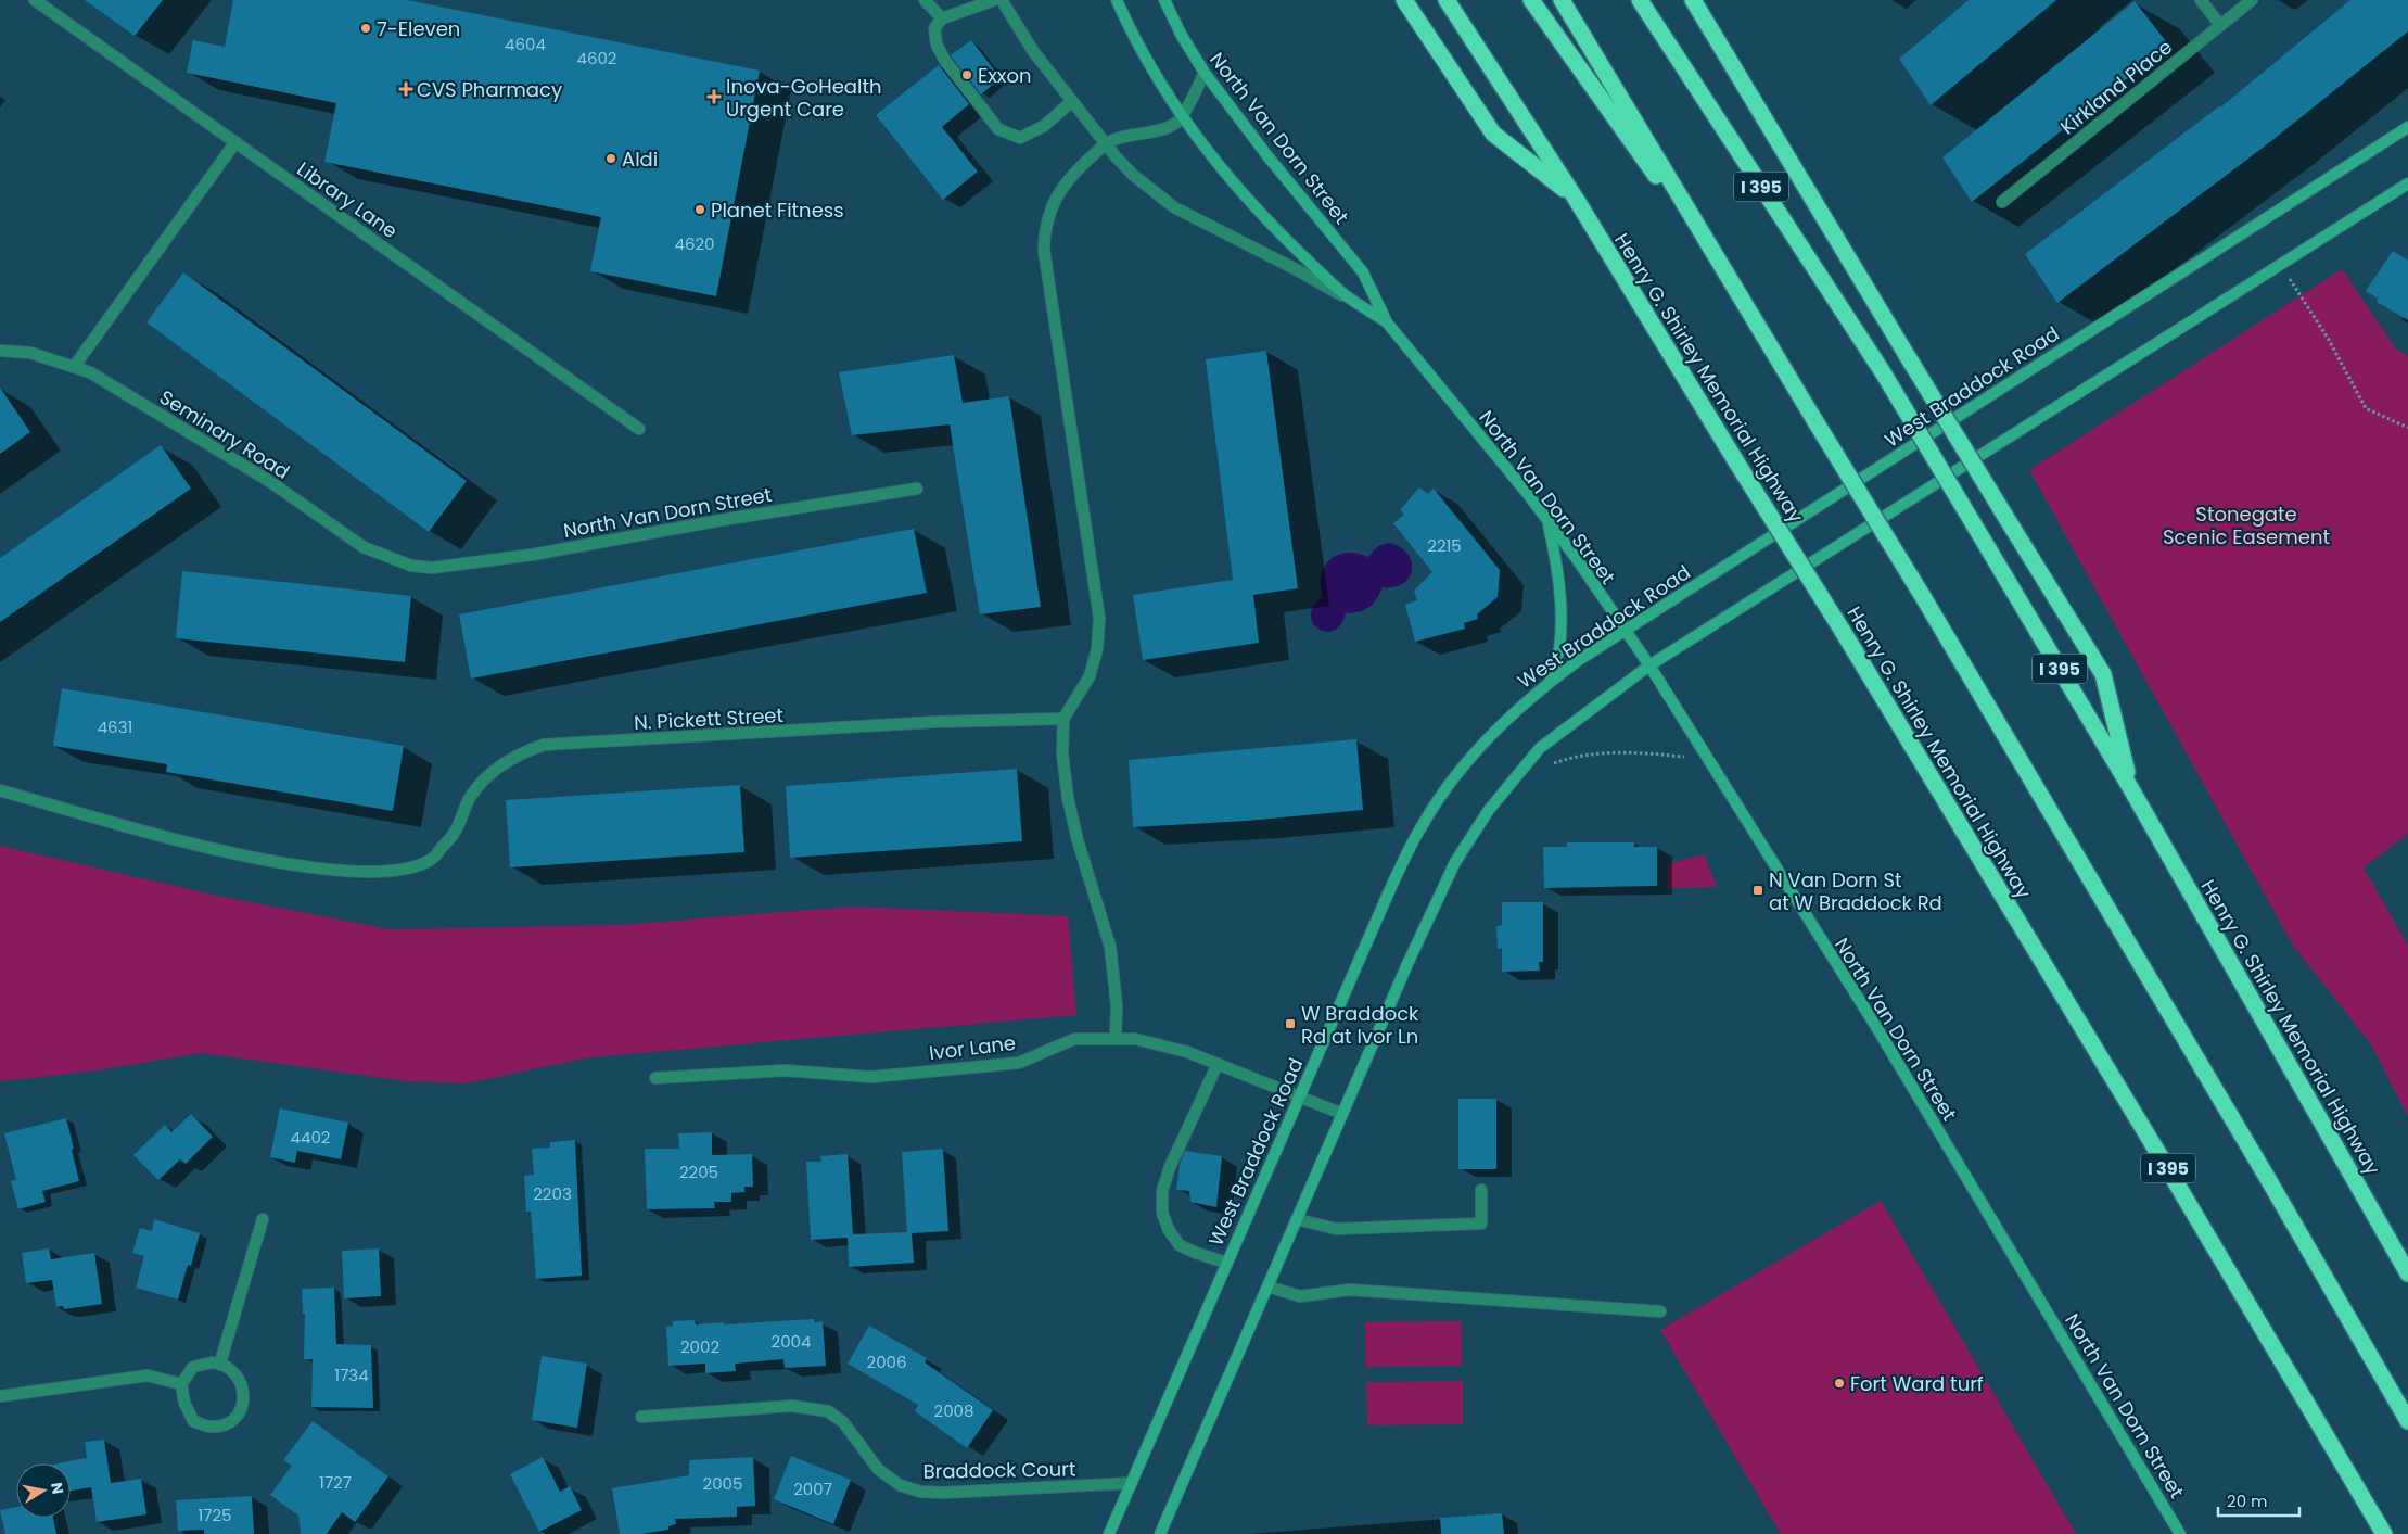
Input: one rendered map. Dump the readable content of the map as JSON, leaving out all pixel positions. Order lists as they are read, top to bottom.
{
  "streets": {
    "highway": ["I 395", "Henry G. Shirley Memorial Highway"],
    "main road": ["North Van Dorn Street", "West Braddock Road"],
    "street": [
      "Kirkland Place",
      "Library Lane",
      "Seminary Road",
      "N. Pickett Street",
      "Ivor Lane",
      "Braddock Court"
    ]
  },
  "crossings": [
    ["North Van Dorn Street", "West Braddock Road"],
    ["North Van Dorn Street", "Seminary Road"],
    ["West Braddock Road", "Ivor Lane"],
    ["West Braddock Road", "Braddock Court"]
  ],
  "parks": ["Stonegate Scenic Easement"],
  "places": {
    "other": [
      "7-Eleven",
      "Exxon",
      "Aldi",
      "Planet Fitness",
      "Fort Ward turf"
    ],
    "health": ["CVS Pharmacy", "Inova-GoHealth Urgent Care"],
    "transit": ["N Van Dorn St at W Braddock Rd", "W Braddock Rd at Ivor Ln"]
  },
  "house_numbers": [
    "4604",
    "4602",
    "4620",
    "2215",
    "4631",
    "4402",
    "2205",
    "2203",
    "2004",
    "2002",
    "2006",
    "1734",
    "2008",
    "1727",
    "2005",
    "2007",
    "1725"
  ],
  "scale_bar": "20 m",
  "north": "right"
}
